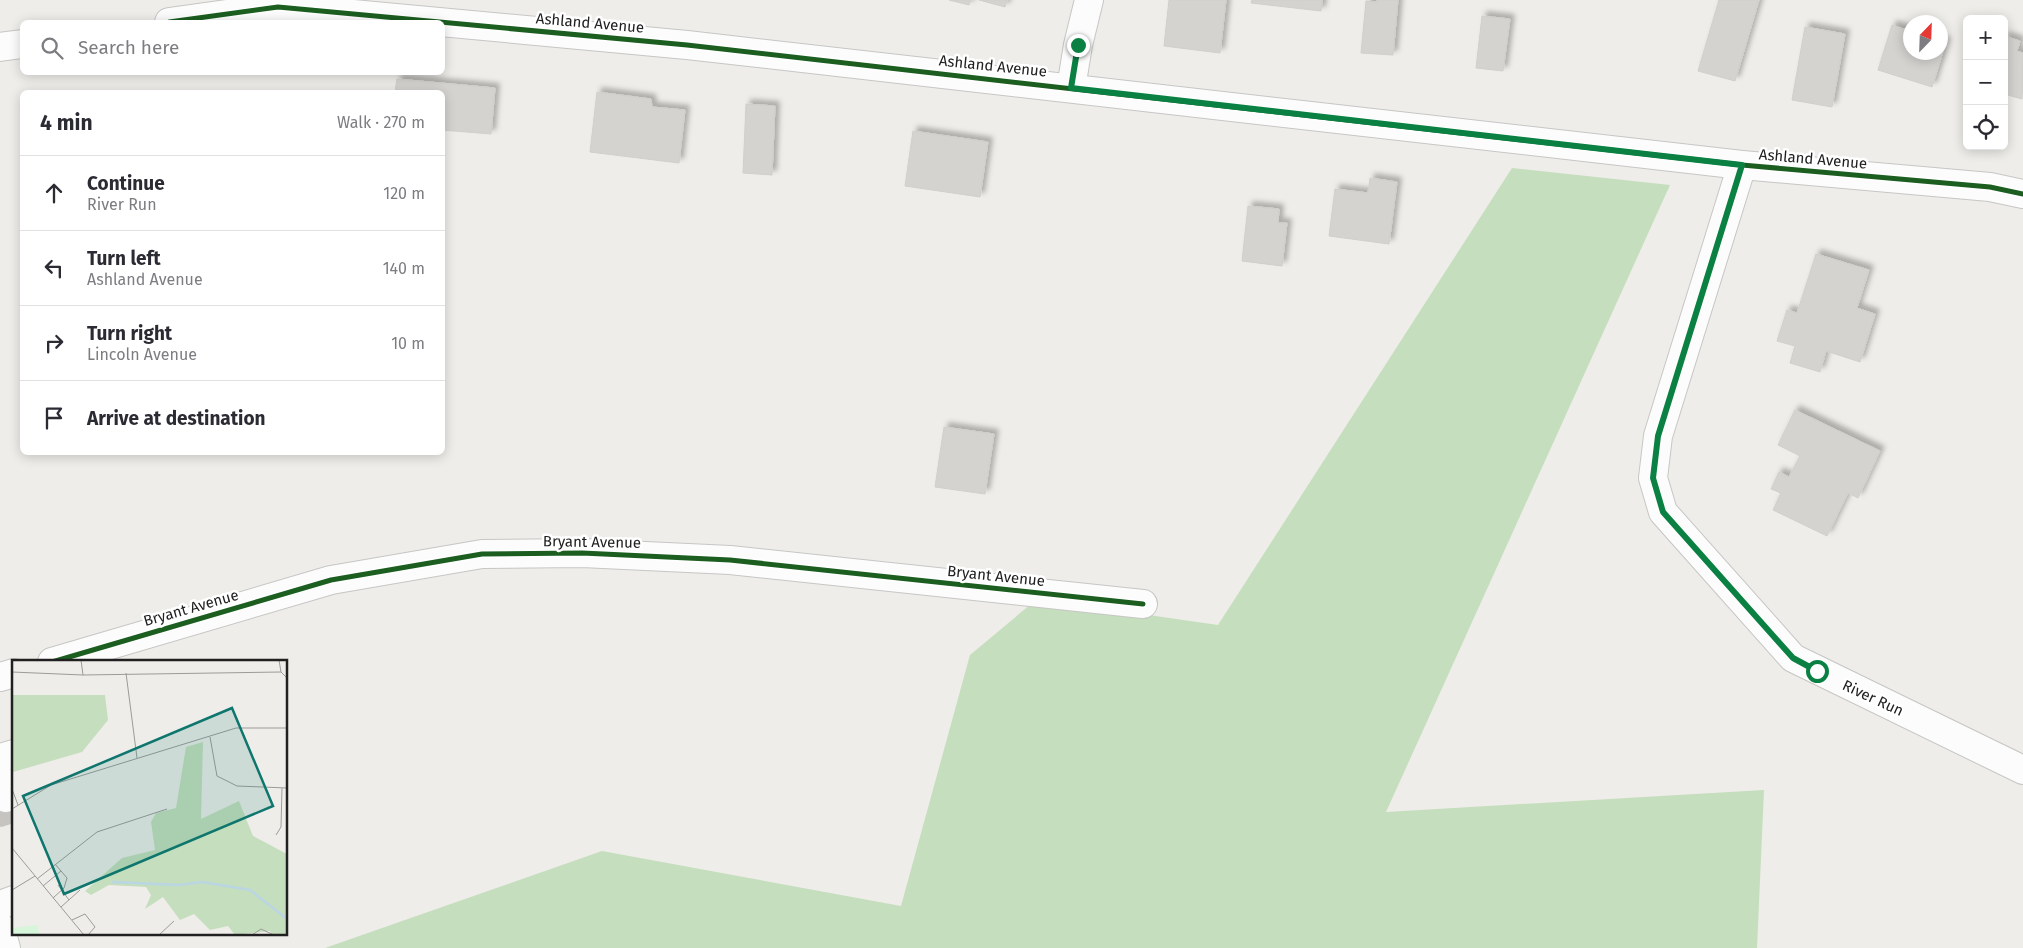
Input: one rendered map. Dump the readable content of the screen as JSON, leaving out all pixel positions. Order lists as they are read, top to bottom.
{
  "streets": {
    "street": ["Ashland Avenue", "Bryant Avenue", "River Run"]
  },
  "crossings": [
    ["Ashland Avenue", "River Run"]
  ],
  "north": "top right",
  "page": {
    "map_buttons": ["+", "−"],
    "search": "Search here",
    "heading": ["4 min", "Walk · 270 m"],
    "list": [
      ["Continue", "River Run", "120 m"],
      ["Turn left", "Ashland Avenue", "140 m"],
      ["Turn right", "Lincoln Avenue", "10 m"],
      "Arrive at destination"
    ]
  }
}
